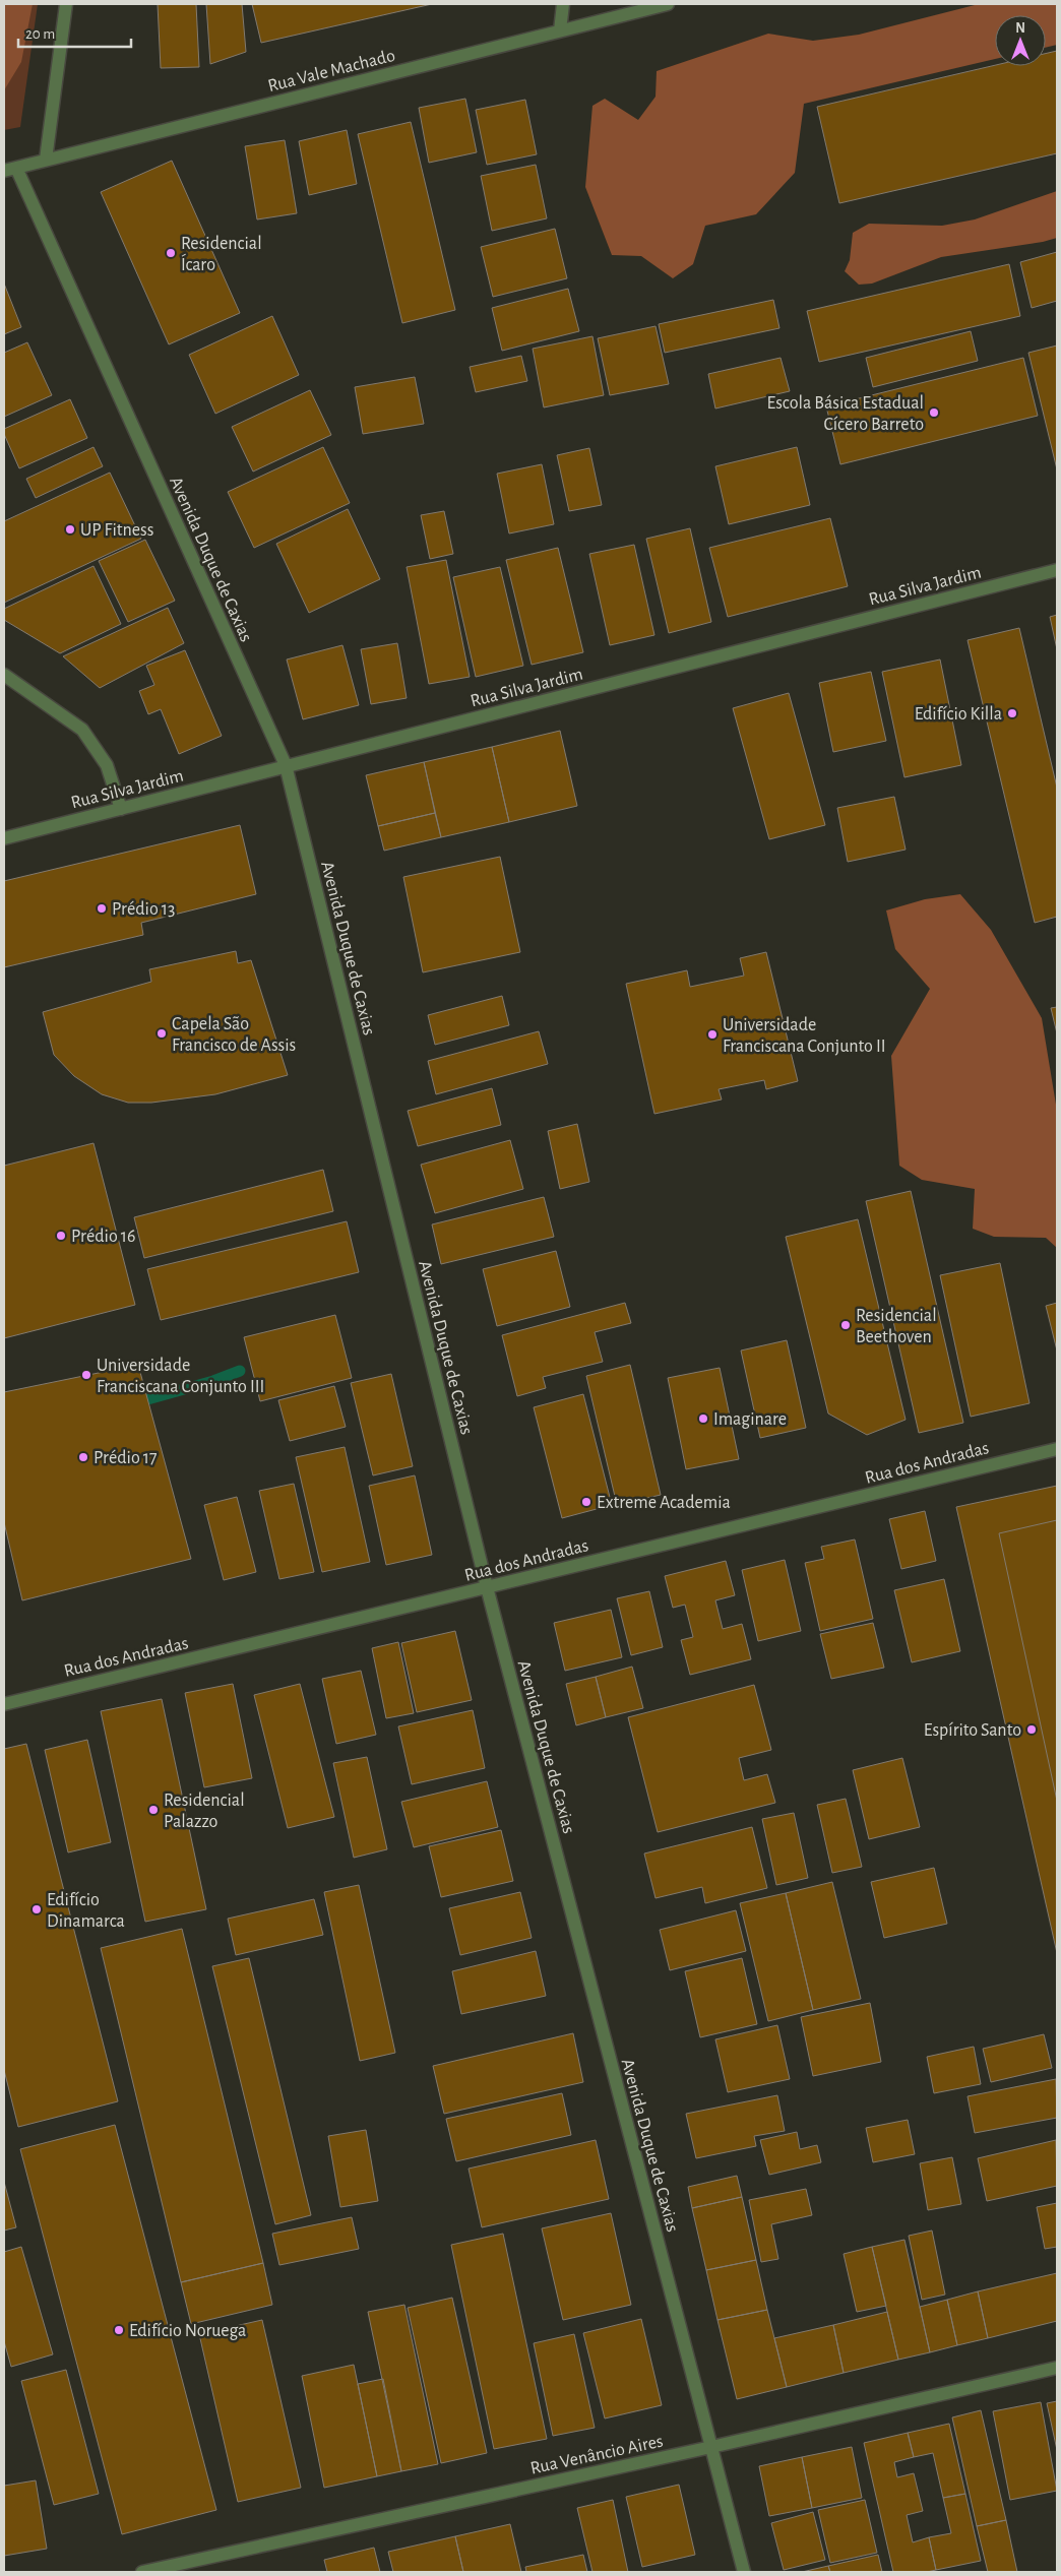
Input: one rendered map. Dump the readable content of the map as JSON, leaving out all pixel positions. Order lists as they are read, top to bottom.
{
  "streets": {
    "street": [
      "Rua Vale Machado",
      "Avenida Duque de Caxias",
      "Rua Silva Jardim",
      "Rua dos Andradas",
      "Rua Venâncio Aires"
    ]
  },
  "crossings": [
    ["Rua Vale Machado", "Avenida Duque de Caxias"],
    ["Avenida Duque de Caxias", "Rua Silva Jardim"],
    ["Avenida Duque de Caxias", "Rua dos Andradas"],
    ["Avenida Duque de Caxias", "Rua Venâncio Aires"]
  ],
  "places": [
    "Residencial Ícaro",
    "Escola Básica Estadual Cícero Barreto",
    "UP Fitness",
    "Edifício Killa",
    "Prédio 13",
    "Capela São Francisco de Assis",
    "Universidade Franciscana Conjunto II",
    "Prédio 16",
    "Residencial Beethoven",
    "Universidade Franciscana Conjunto III",
    "Imaginare",
    "Prédio 17",
    "Extreme Academia",
    "Espírito Santo",
    "Residencial Palazzo",
    "Edifício Dinamarca",
    "Edifício Noruega"
  ],
  "scale_bar": "20 m",
  "north": "top"
}
